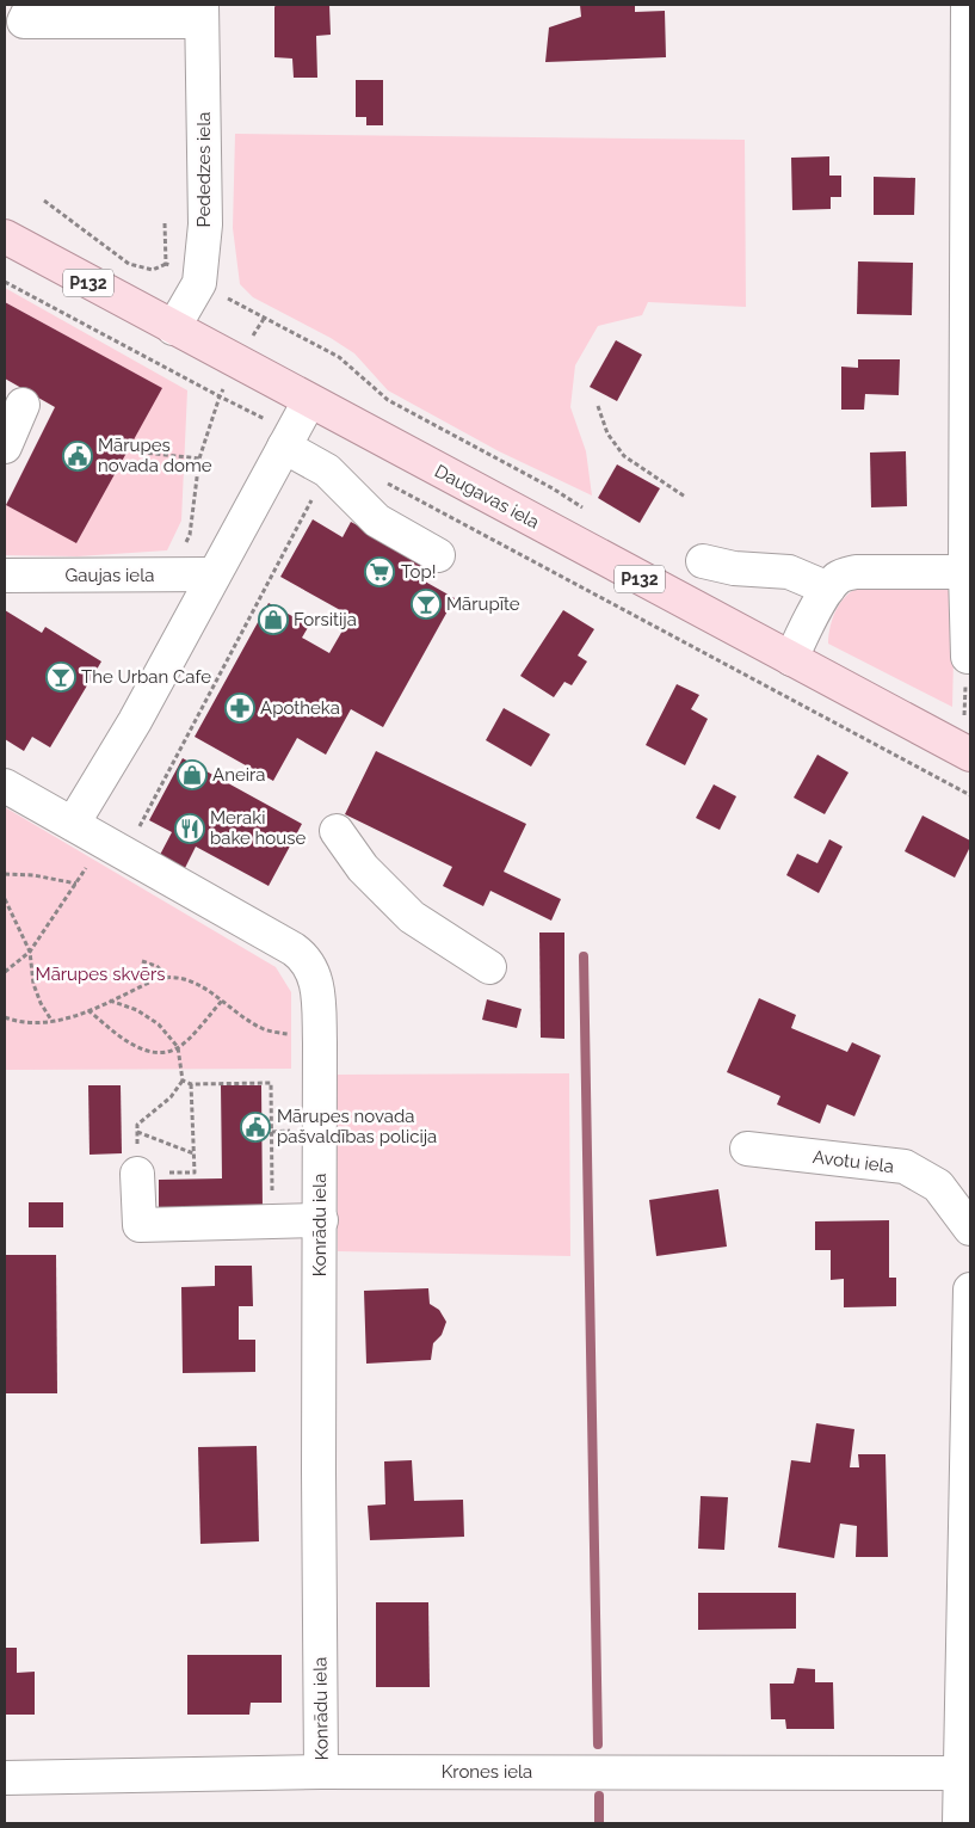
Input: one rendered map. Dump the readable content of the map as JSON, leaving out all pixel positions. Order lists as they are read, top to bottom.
{
  "streets": {
    "main road": ["P132", "Daugavas iela"],
    "street": [
      "Pededzes iela",
      "Gaujas iela",
      "Avotu iela",
      "Konrādu iela",
      "Krones iela"
    ]
  },
  "crossings": [
    ["Pededzes iela", "Daugavas iela"],
    ["Konrādu iela", "Krones iela"]
  ],
  "parks": ["Mārupes skvērs"],
  "places": {
    "public building": ["Mārupes novada dome", "Mārupes novada pašvaldības policija"],
    "supermarket": ["Top!"],
    "bar": ["Mārupīte", "The Urban Cafe"],
    "shop": ["Forsitija", "Aneira"],
    "pharmacy": ["Apotheka"],
    "restaurant": ["Meraki bake house"]
  }
}
